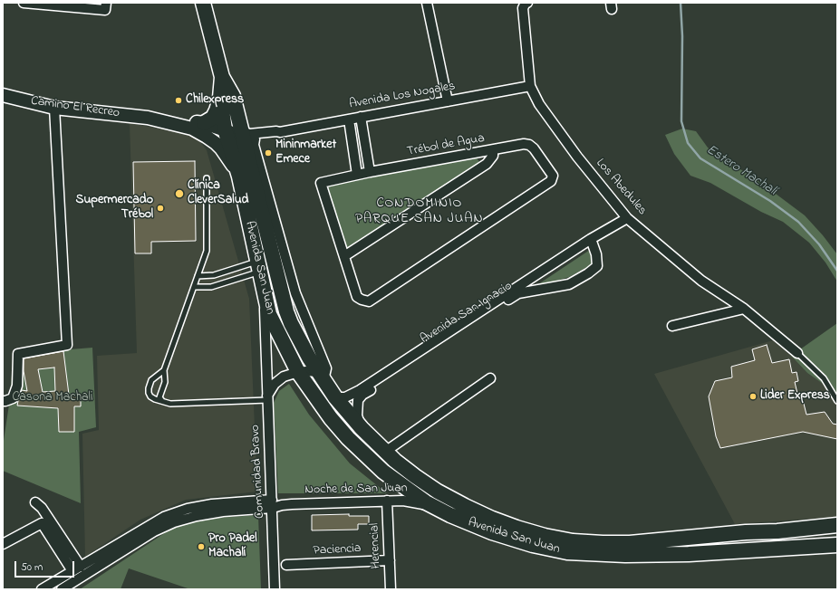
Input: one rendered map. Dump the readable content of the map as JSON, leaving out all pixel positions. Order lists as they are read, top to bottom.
{
  "streets": {
    "main road": ["Camino El Recreo", "Avenida San Juan"],
    "street": [
      "Avenida Los Nogales",
      "Trébol de Agua",
      "Los Abedules",
      "Avenida San Ignacio",
      "Comunidad Bravo",
      "Noche de San Juan",
      "Herencial",
      "Paciencia"
    ]
  },
  "crossings": [
    ["Avenida Los Nogales", "Camino El Recreo"],
    ["Avenida Los Nogales", "Los Abedules"],
    ["Avenida Los Nogales", "Avenida San Juan"],
    ["Camino El Recreo", "Avenida San Juan"],
    ["Los Abedules", "Avenida San Ignacio"],
    ["Avenida San Juan", "Avenida San Ignacio"],
    ["Avenida San Juan", "Comunidad Bravo"],
    ["Avenida San Juan", "Noche de San Juan"],
    ["Comunidad Bravo", "Noche de San Juan"],
    ["Noche de San Juan", "Herencial"],
    ["Herencial", "Paciencia"]
  ],
  "districts": ["CONDOMINIO PARQUE SAN JUAN"],
  "water": ["Estero Machalí"],
  "parks": ["Casona Machali"],
  "places": [
    "Chilexpress",
    "Mininmarket Emece",
    "Clínica CleverSalud",
    "Supermercado Trébol",
    "Lider Express",
    "Pro Padel Machalí"
  ],
  "scale_bar": "50 m"
}
